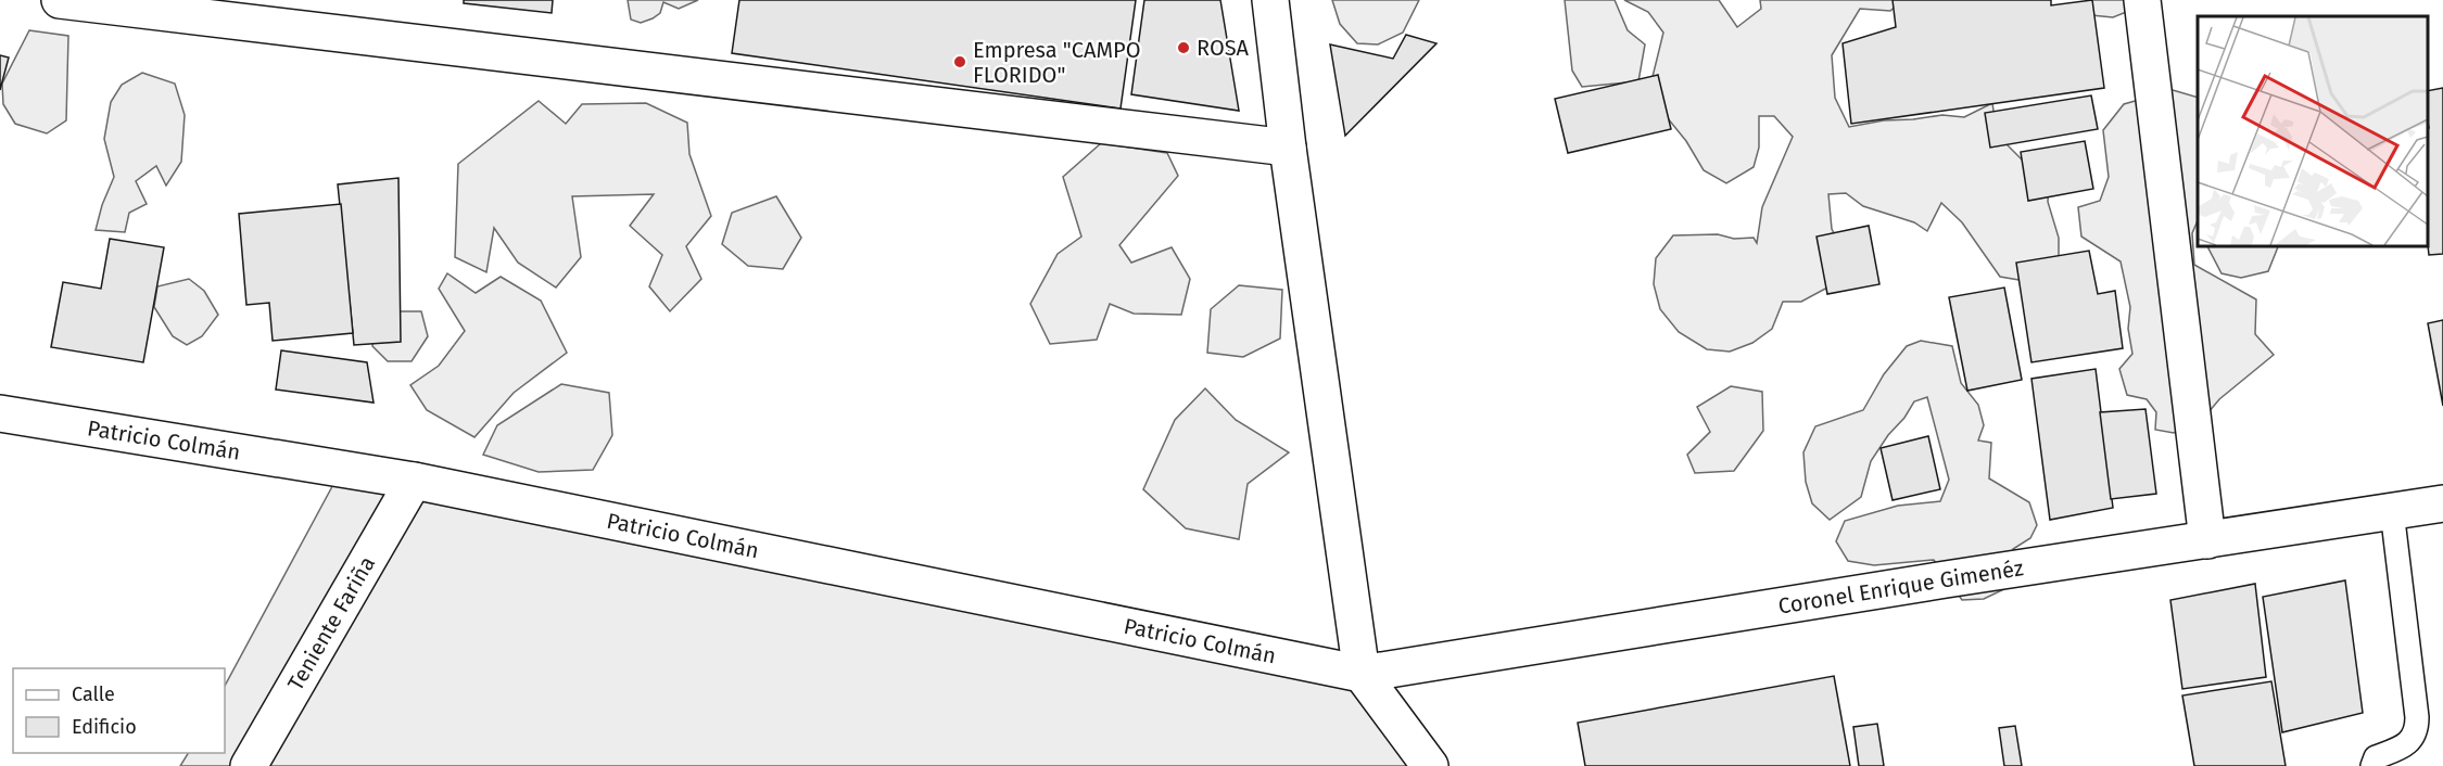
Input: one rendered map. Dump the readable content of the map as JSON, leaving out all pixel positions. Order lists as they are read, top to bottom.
{
  "streets": {
    "street": ["Patricio Colmán", "Coronel Enrique Gimenéz", "Teniente Fariña"]
  },
  "crossings": [
    ["Patricio Colmán", "Coronel Enrique Gimenéz"],
    ["Patricio Colmán", "Teniente Fariña"]
  ],
  "places": ["ROSA", "Empresa \"CAMPO FLORIDO\""],
  "legend": ["Calle", "Edificio"]
}
